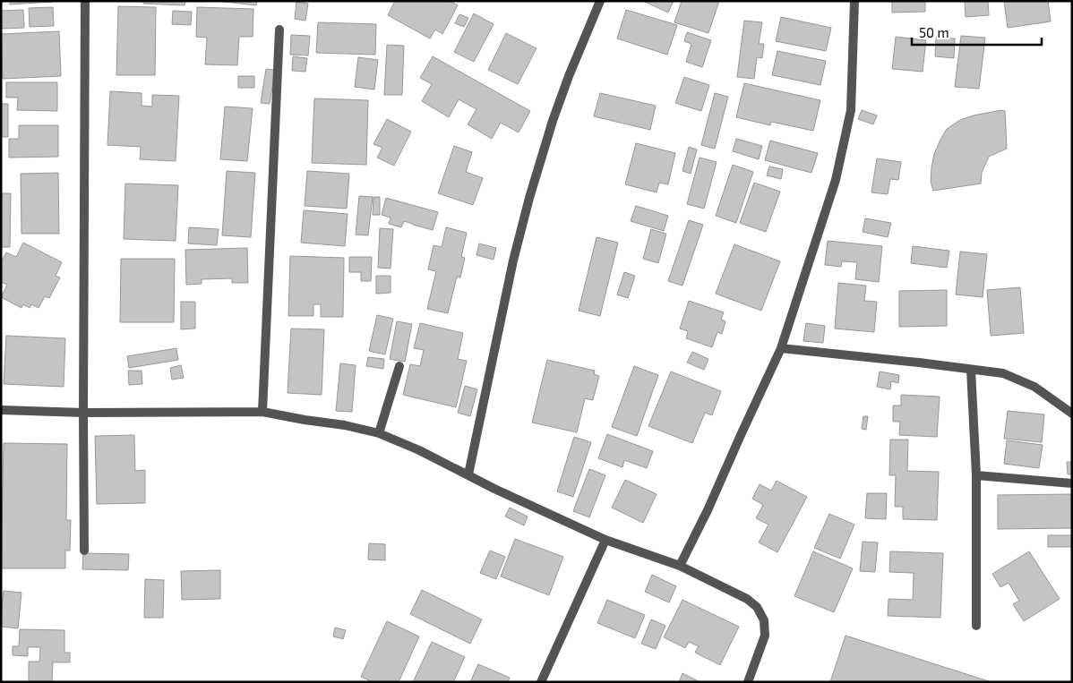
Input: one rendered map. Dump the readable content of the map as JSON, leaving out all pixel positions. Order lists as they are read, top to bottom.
{
  "scale_bar": "50 m"
}
